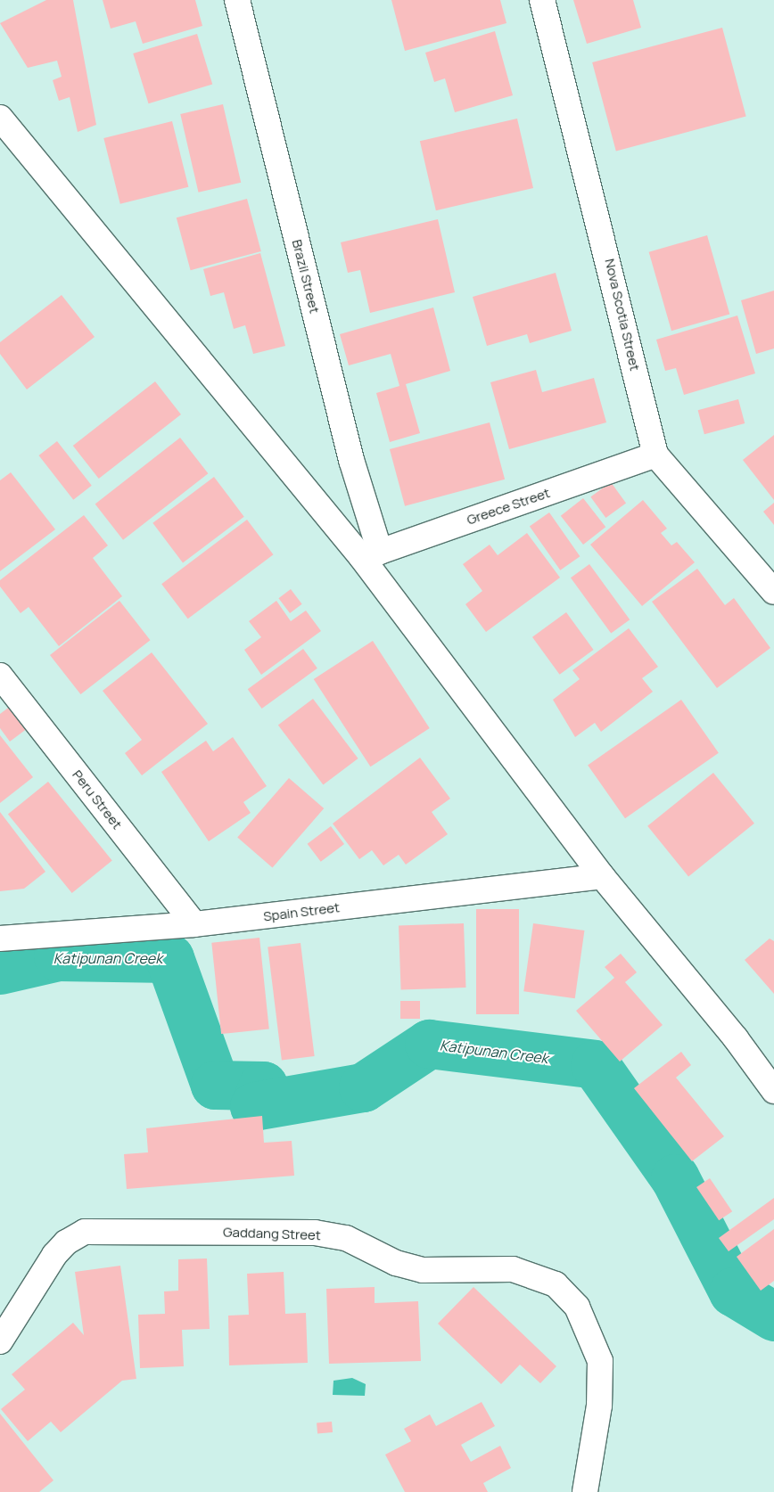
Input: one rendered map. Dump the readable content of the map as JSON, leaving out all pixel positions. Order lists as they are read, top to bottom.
{
  "streets": {
    "street": [
      "Brazil Street",
      "Nova Scotia Street",
      "Greece Street",
      "Peru Street",
      "Spain Street",
      "Gaddang Street"
    ]
  },
  "crossings": [
    ["Brazil Street", "Greece Street"],
    ["Nova Scotia Street", "Greece Street"],
    ["Peru Street", "Spain Street"]
  ],
  "water": ["Katipunan Creek"]
}
